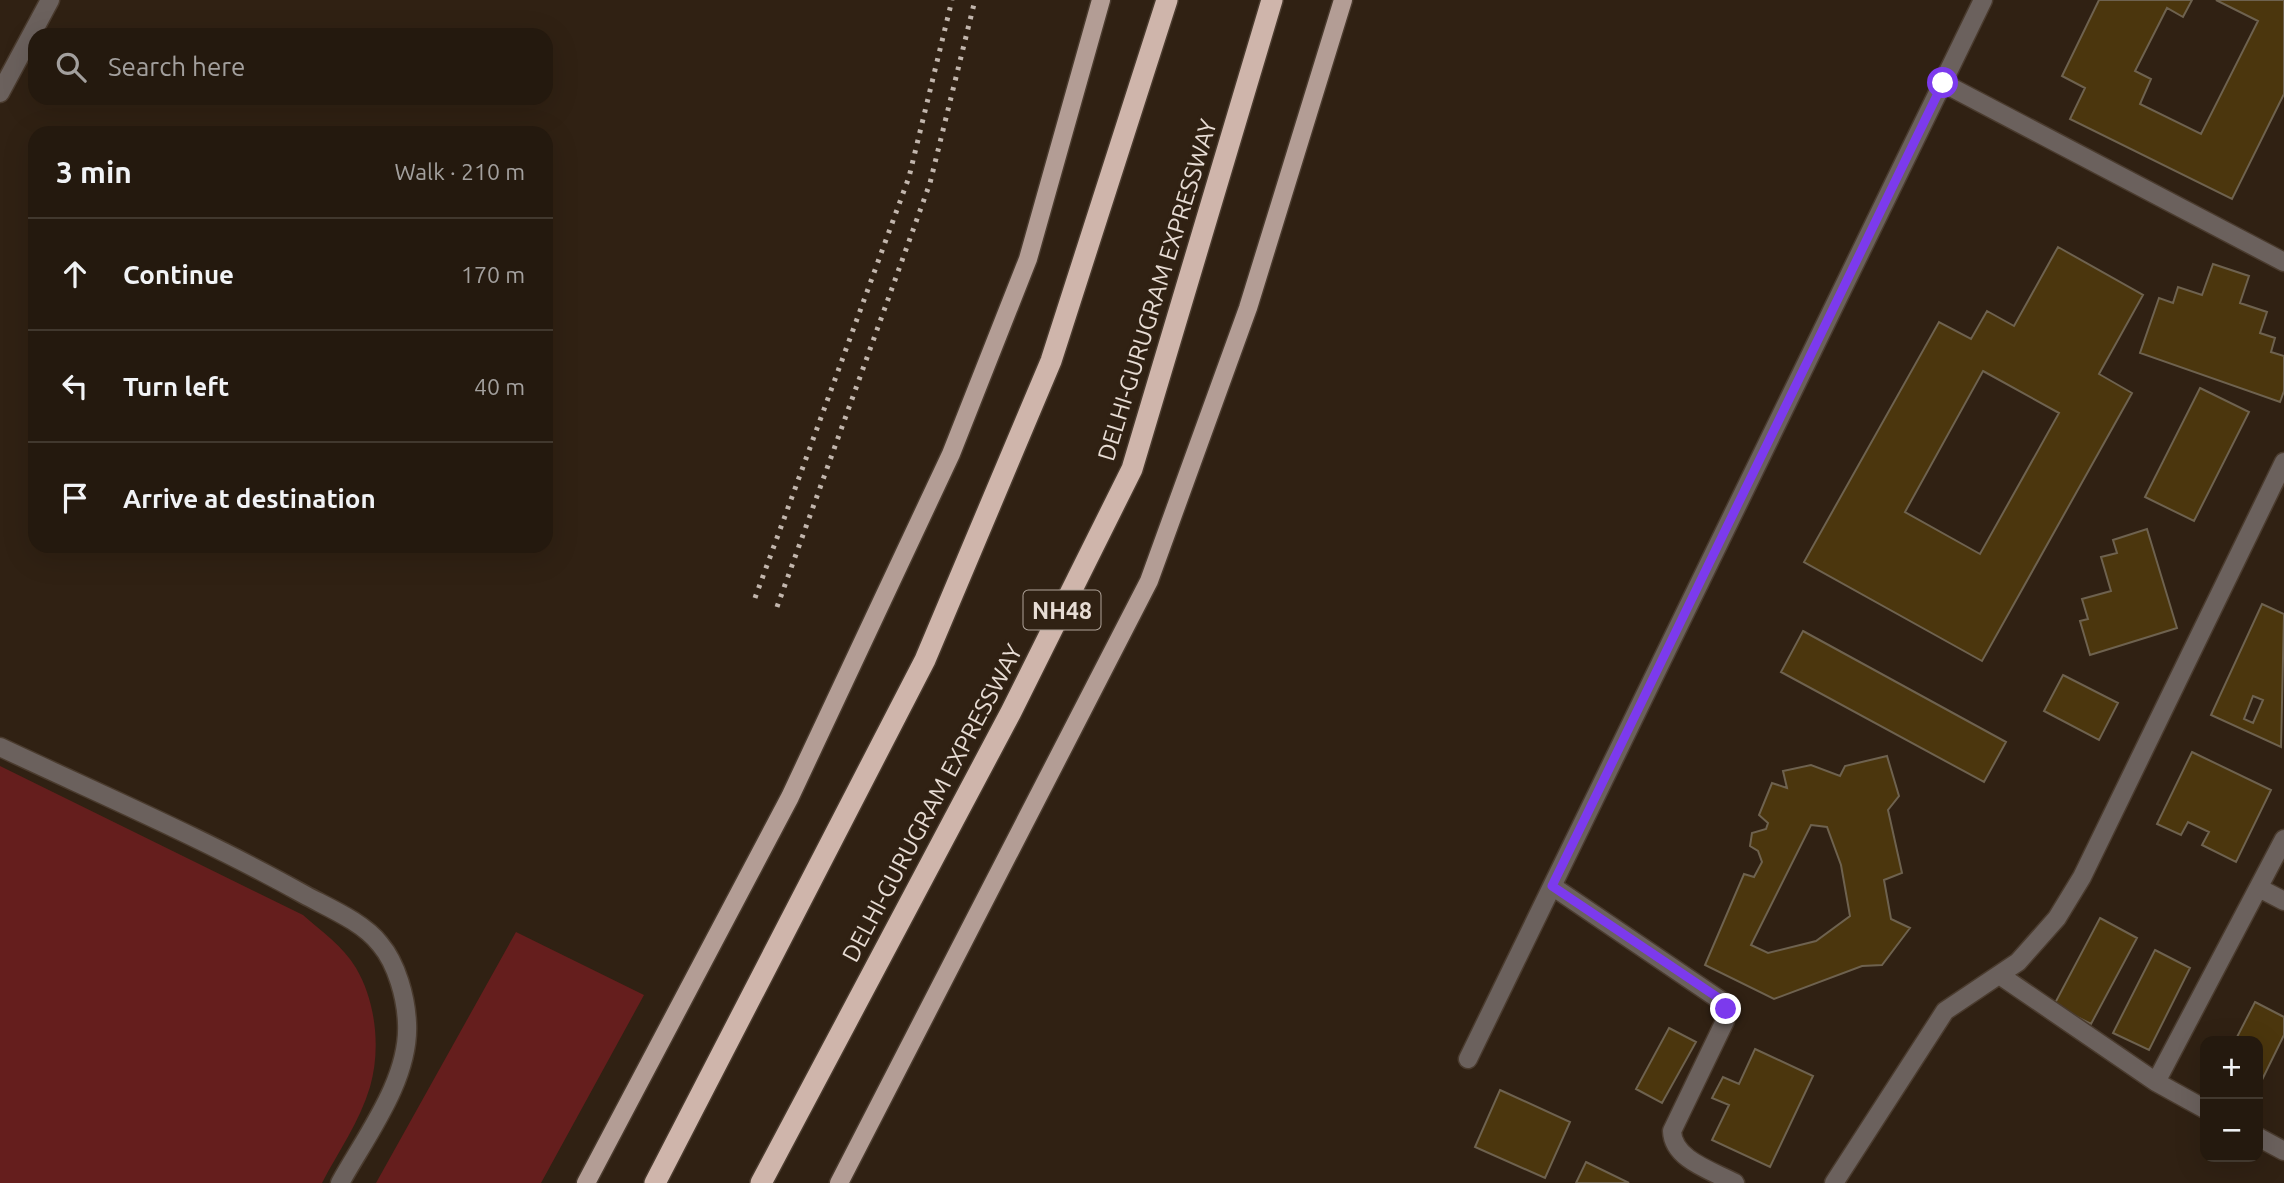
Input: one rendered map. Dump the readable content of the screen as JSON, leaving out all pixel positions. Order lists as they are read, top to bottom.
{
  "streets": {
    "highway": ["DELHI-GURUGRAM EXPRESSWAY", "NH48"]
  },
  "page": {
    "search": "Search here",
    "heading": ["3 min", "Walk · 210 m"],
    "list": [
      ["Continue", "170 m"],
      ["Turn left", "40 m"],
      "Arrive at destination"
    ],
    "map_buttons": ["+", "−"]
  }
}
